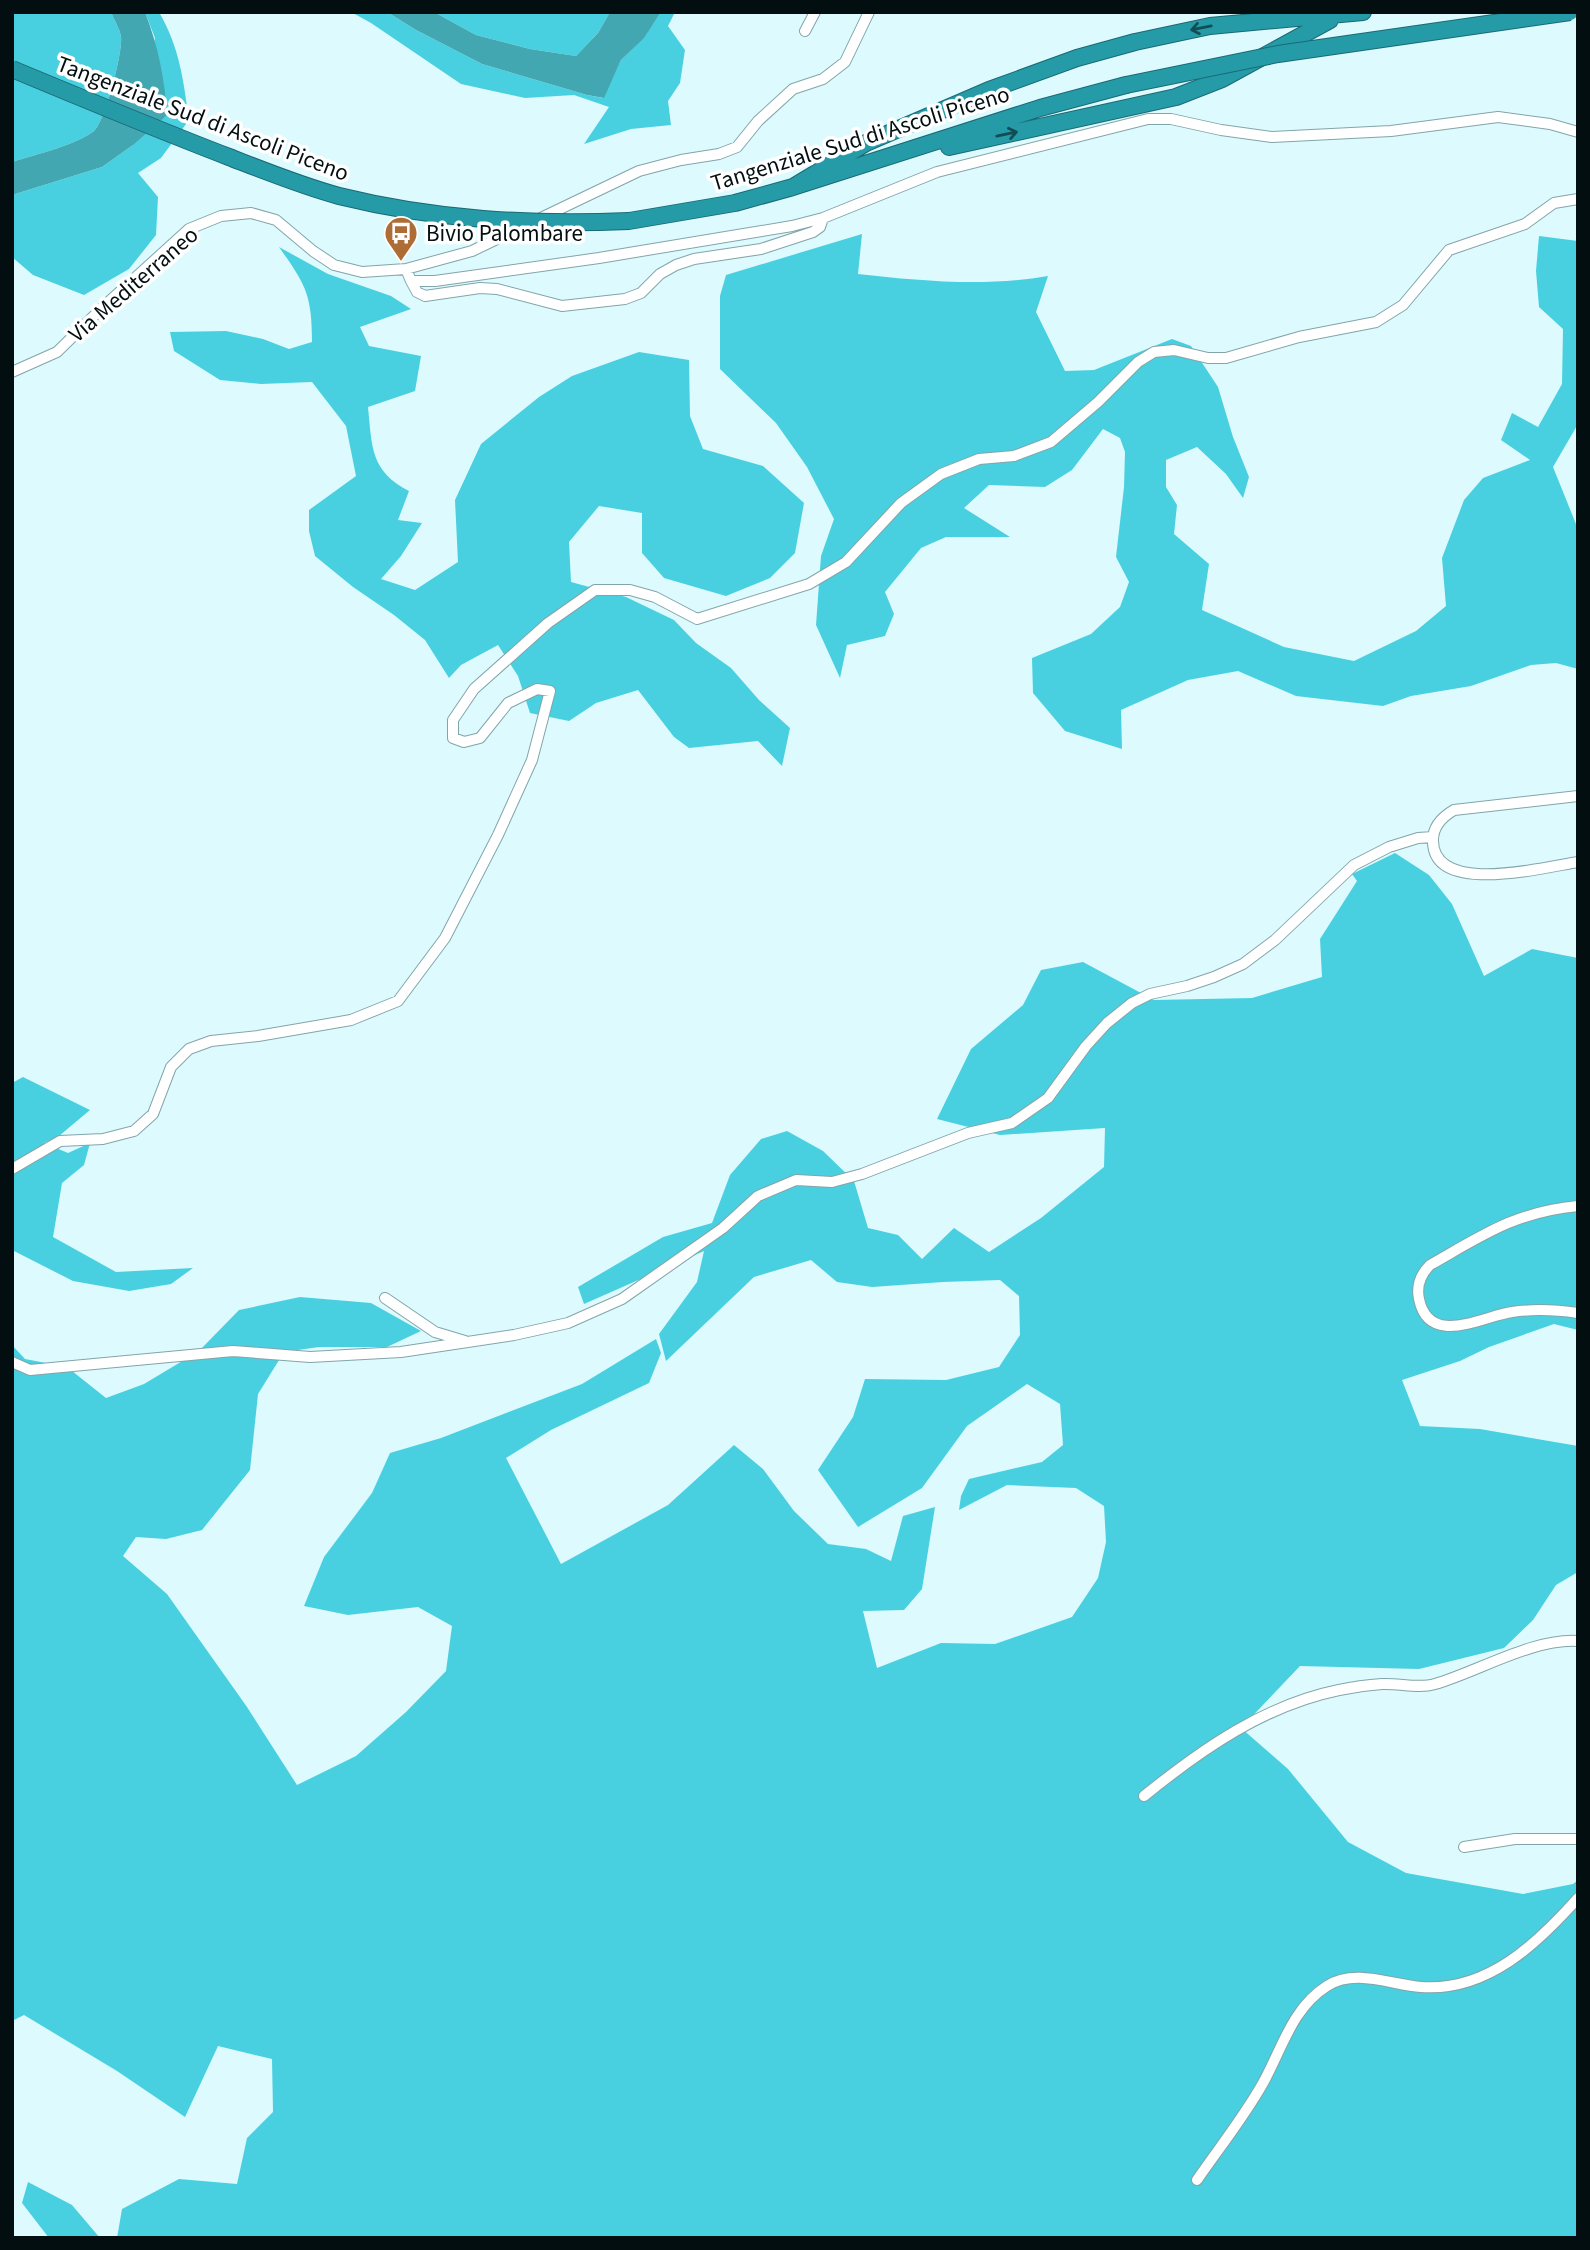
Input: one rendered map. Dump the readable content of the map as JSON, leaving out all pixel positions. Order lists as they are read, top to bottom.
{
  "streets": {
    "highway": ["Tangenziale Sud di Ascoli Piceno"],
    "street": ["Via Mediterraneo"]
  },
  "places": {
    "bus stop": ["Bivio Palombare"]
  }
}
